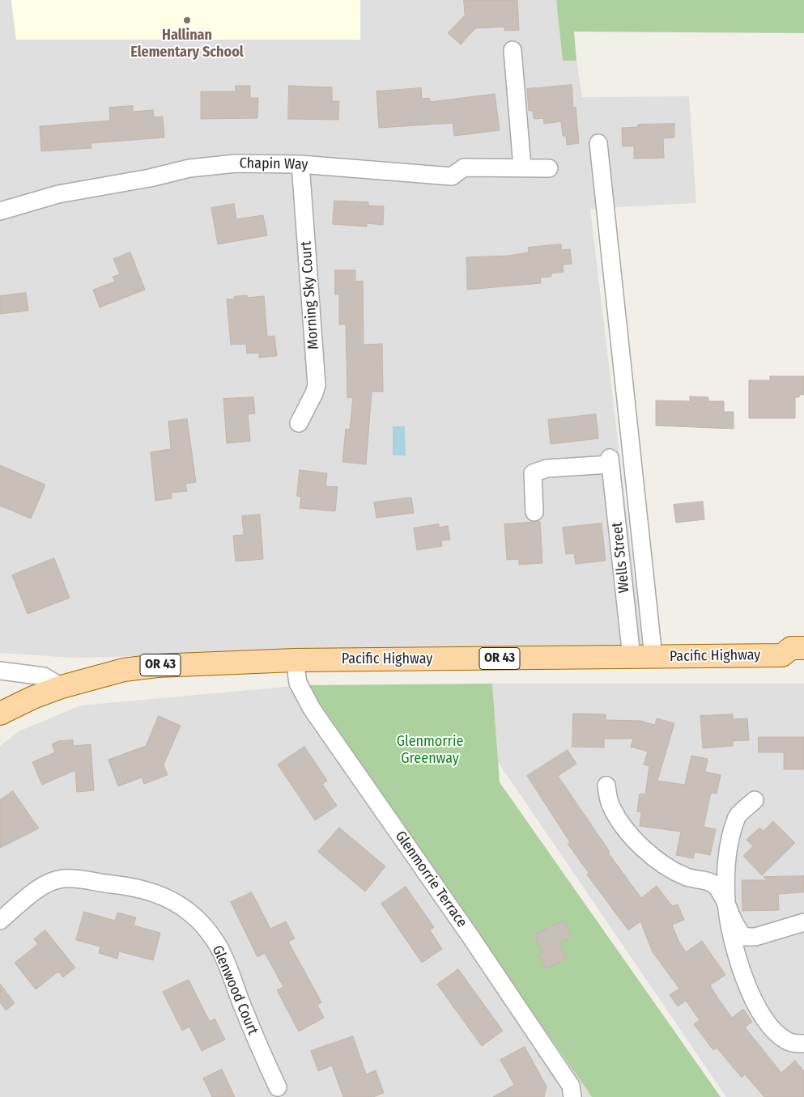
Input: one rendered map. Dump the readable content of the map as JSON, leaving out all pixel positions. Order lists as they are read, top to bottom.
{
  "streets": {
    "main road": ["Pacific Highway", "OR 43"],
    "street": [
      "Chapin Way",
      "Morning Sky Court",
      "Wells Street",
      "Glenmorrie Terrace",
      "Glenwood Court"
    ]
  },
  "crossings": [
    ["Chapin Way", "Morning Sky Court"],
    ["Wells Street", "Pacific Highway"],
    ["Pacific Highway", "Glenmorrie Terrace"]
  ],
  "parks": ["Glenmorrie Greenway"],
  "places": ["Hallinan Elementary School"]
}
